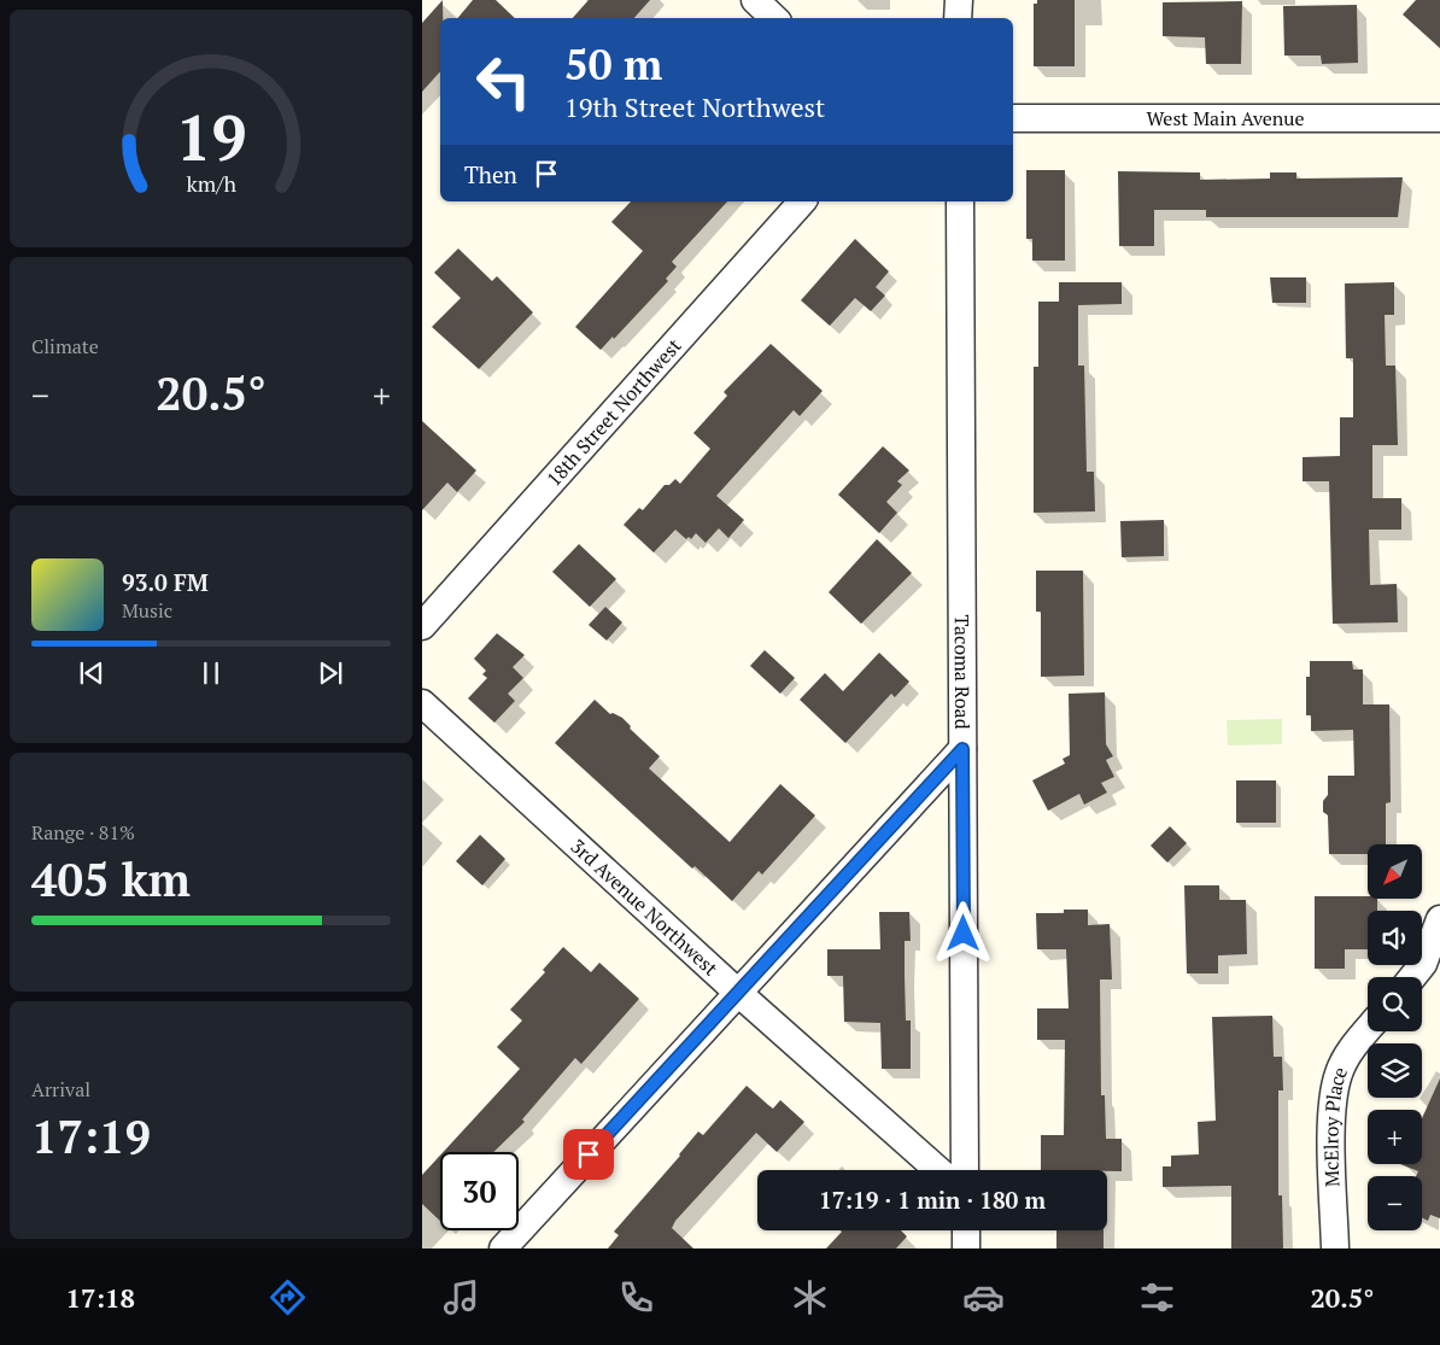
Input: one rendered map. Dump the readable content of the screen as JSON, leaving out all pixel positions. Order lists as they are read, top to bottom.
{
  "streets": {
    "street": [
      "West Main Avenue",
      "18th Street Northwest",
      "Tacoma Road",
      "3rd Avenue Northwest",
      "McElroy Place"
    ]
  },
  "north": "bottom left",
  "page": {
    "turn": ["50 m", "19th Street Northwest"],
    "then": "Then",
    "tile": [
      "Climate",
      ["Range · 81%", "405 km"],
      ["Arrival", "17:19"]
    ],
    "heat": ["−", "20.5°", "+"],
    "song": ["93.0 FM", "Music"],
    "map_buttons": ["+", "−"],
    "limit": "30",
    "trip": "17:19 · 1 min · 180 m",
    "tabs": ["17:18", "20.5°"],
    "gauge": ["19", "km/h"]
  }
}
